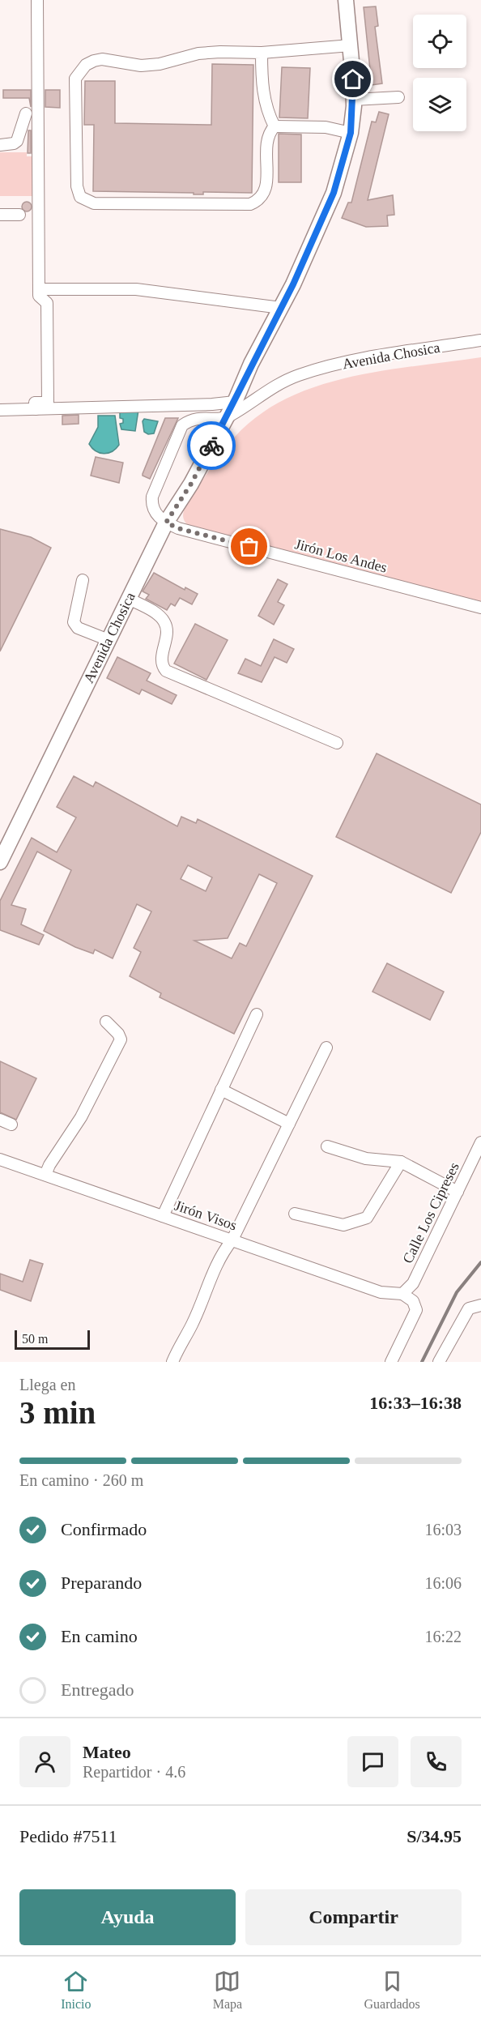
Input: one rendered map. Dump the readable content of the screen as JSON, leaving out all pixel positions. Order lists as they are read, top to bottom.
{
  "streets": {
    "main road": ["Avenida Chosica"],
    "street": ["Jirón Los Andes", "Calle Los Cipreses", "Jirón Visos"]
  },
  "crossings": [
    ["Avenida Chosica", "Jirón Los Andes"],
    ["Calle Los Cipreses", "Jirón Visos"]
  ],
  "scale_bar": "50 m",
  "page": {
    "scale": "50 m",
    "heading": ["3 min", "Llega en", "16:33–16:38"],
    "panel": [
      "Mateo",
      "Repartidor · 4.6",
      "Pedido #7511",
      "S/34.95"
    ],
    "bar": "En camino · 260 m",
    "list": [
      ["Confirmado", "16:03"],
      ["Preparando", "16:06"],
      ["En camino", "16:22"],
      "Entregado"
    ],
    "buttons": ["Ayuda", "Compartir"],
    "tabs": ["Inicio", "Mapa", "Guardados"]
  }
}
